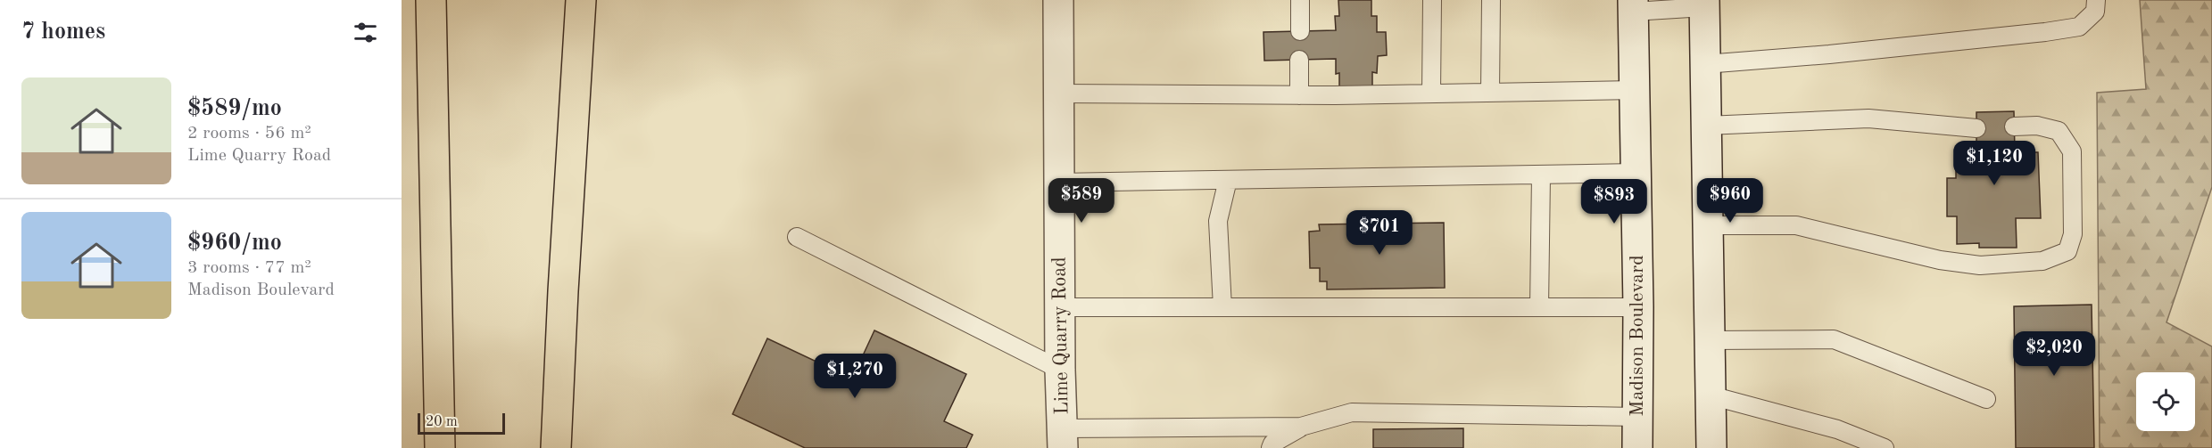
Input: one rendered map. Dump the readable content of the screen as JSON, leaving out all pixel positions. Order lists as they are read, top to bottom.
{
  "streets": {
    "main road": ["Lime Quarry Road", "Madison Boulevard"]
  },
  "scale_bar": "20 m",
  "page": {
    "heading": "7 homes",
    "list": [
      {
        "name": "$589/mo",
        "note": "2 rooms · 56 m² · Lime Quarry Road"
      },
      {
        "name": "$960/mo",
        "note": "3 rooms · 77 m² · Madison Boulevard"
      }
    ],
    "price": [
      "$1,120",
      "$589",
      "$960",
      "$893",
      "$701",
      "$2,020",
      "$1,270"
    ],
    "scale": "20 m"
  }
}
